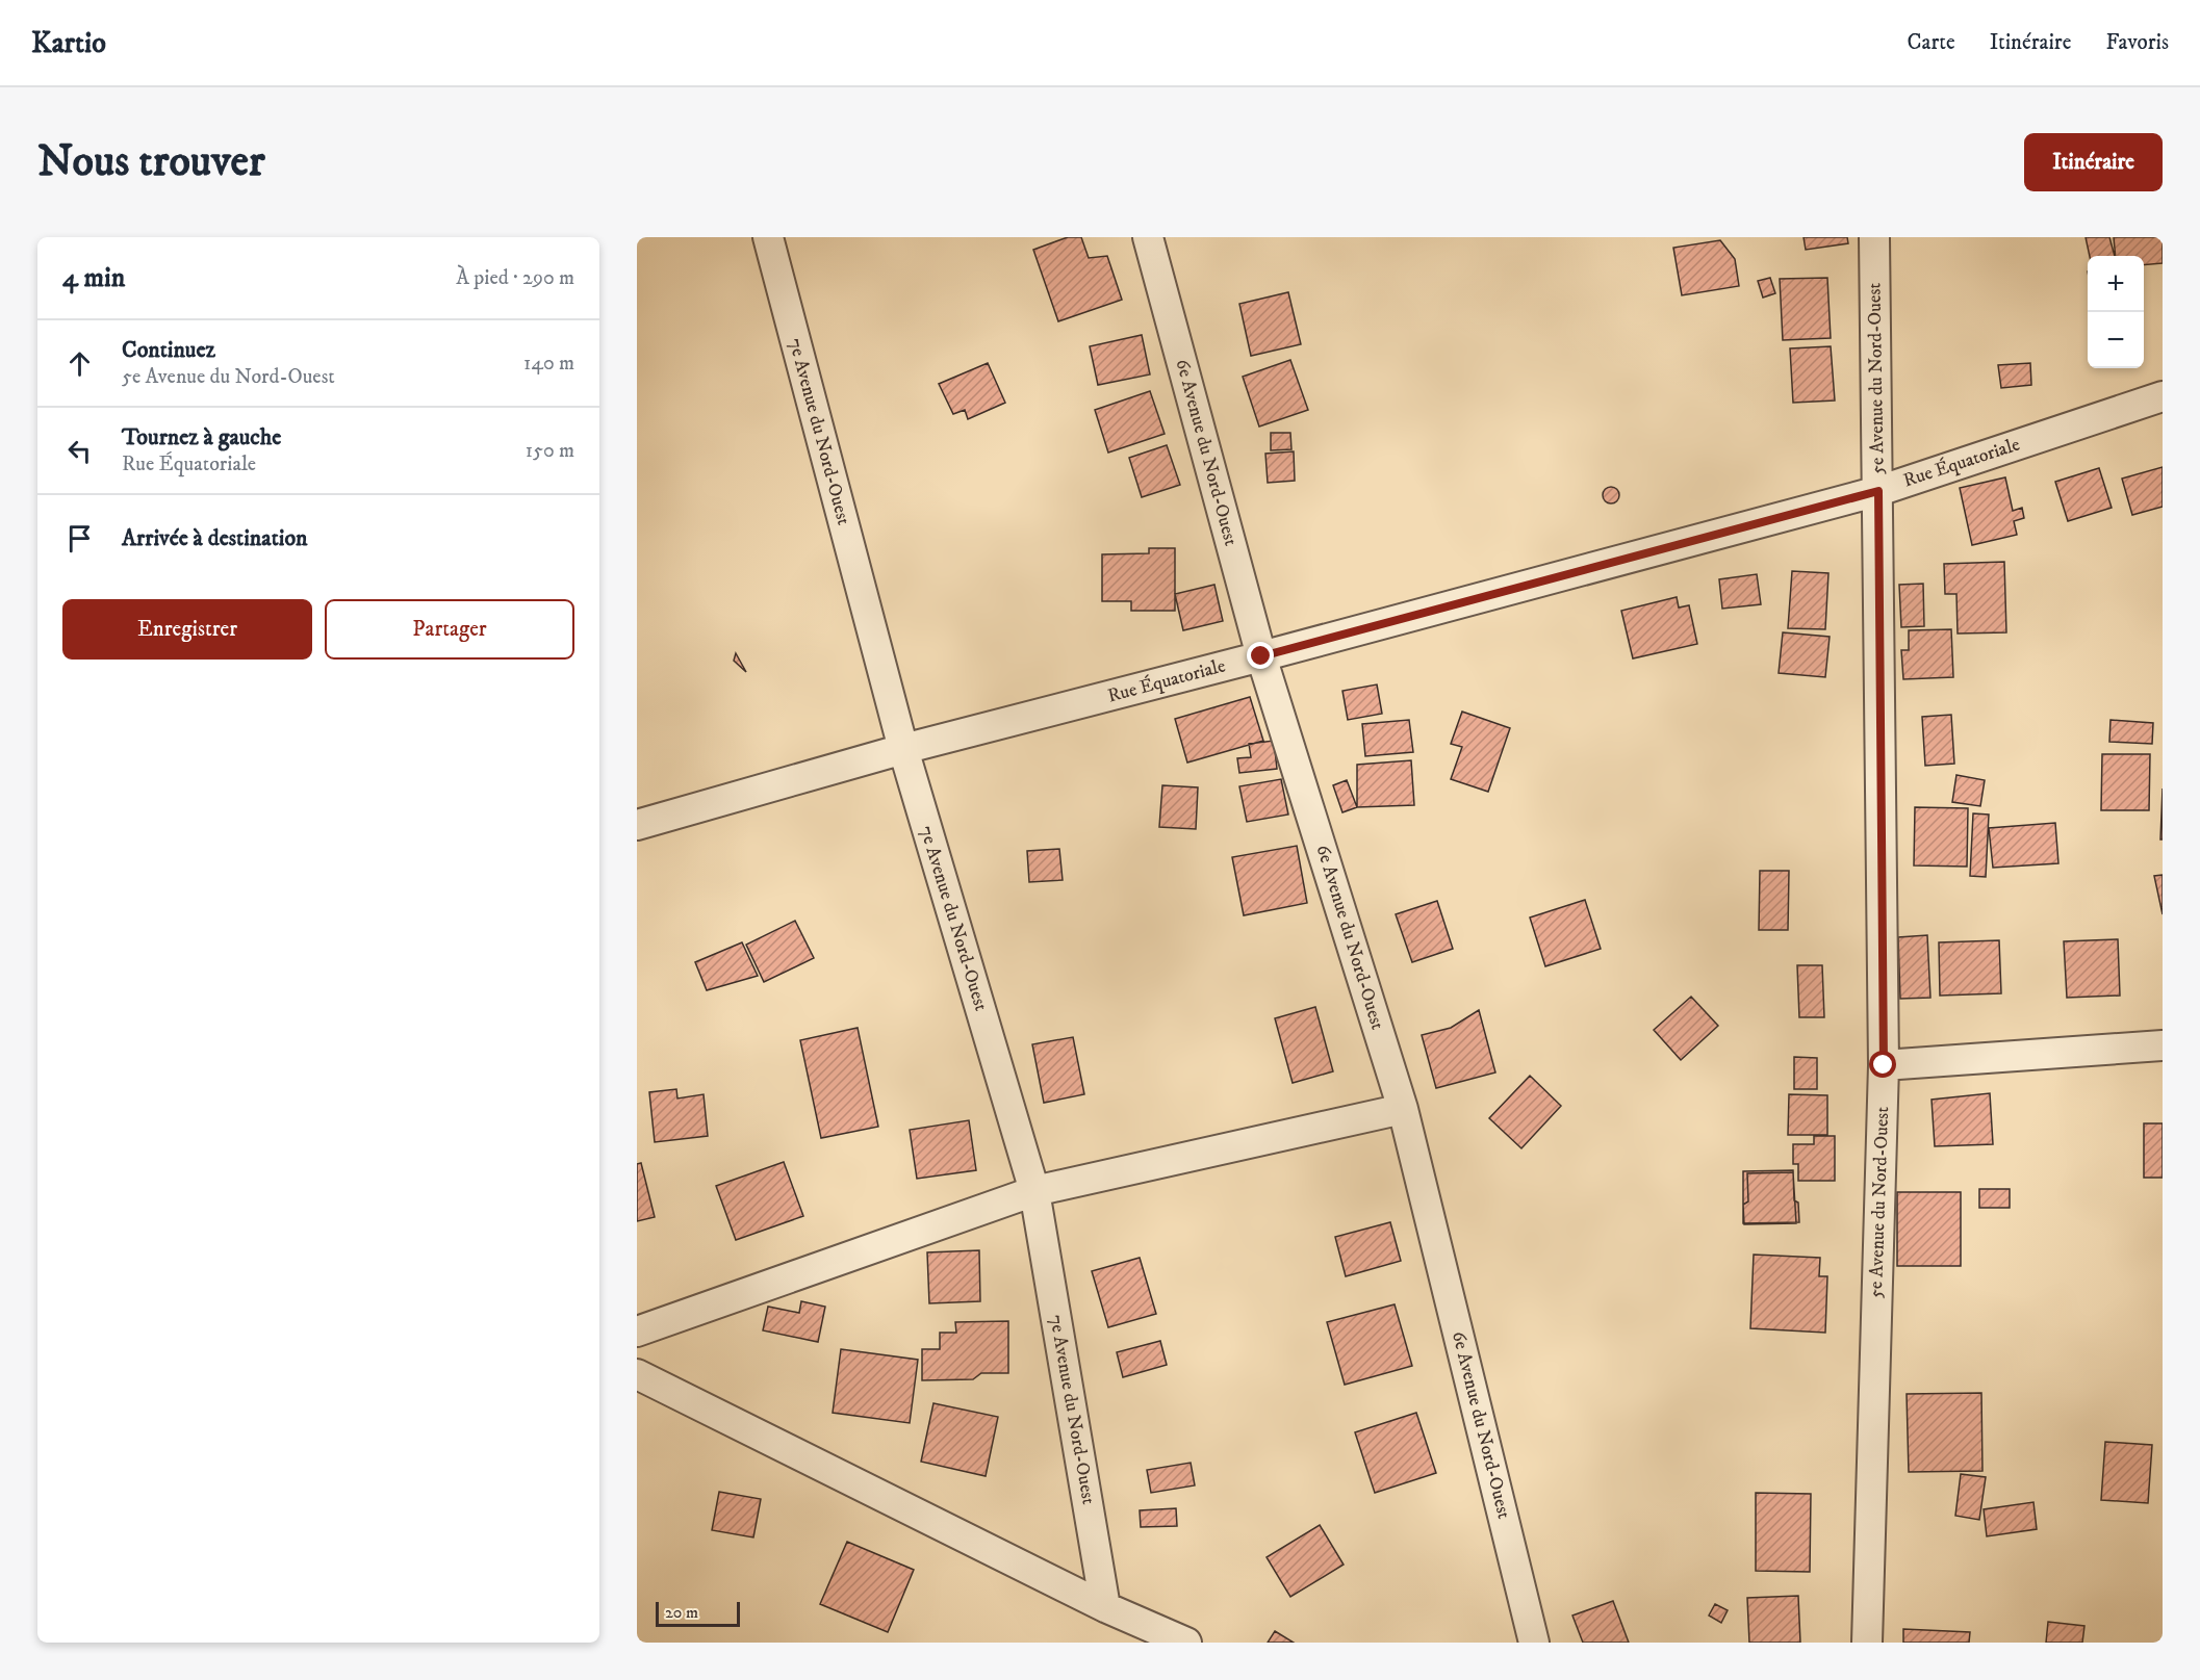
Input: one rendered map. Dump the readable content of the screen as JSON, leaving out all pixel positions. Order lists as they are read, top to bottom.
{
  "streets": {
    "street": [
      "5e Avenue du Nord-Ouest",
      "7e Avenue du Nord-Ouest",
      "6e Avenue du Nord-Ouest",
      "Rue Équatoriale"
    ]
  },
  "crossings": [
    ["5e Avenue du Nord-Ouest", "Rue Équatoriale"],
    ["7e Avenue du Nord-Ouest", "Rue Équatoriale"],
    ["6e Avenue du Nord-Ouest", "Rue Équatoriale"]
  ],
  "scale_bar": "20 m",
  "page": {
    "header": "Kartio",
    "nav": ["Carte", "Itinéraire", "Favoris"],
    "buttons": [
      "Itinéraire",
      ["Enregistrer", "Partager"]
    ],
    "title": "Nous trouver",
    "heading": ["4 min", "À pied · 290 m"],
    "map_buttons": ["+", "−"],
    "list": [
      ["Continuez", "5e Avenue du Nord-Ouest", "140 m"],
      ["Tournez à gauche", "Rue Équatoriale", "150 m"],
      "Arrivée à destination"
    ],
    "scale": "20 m"
  }
}
